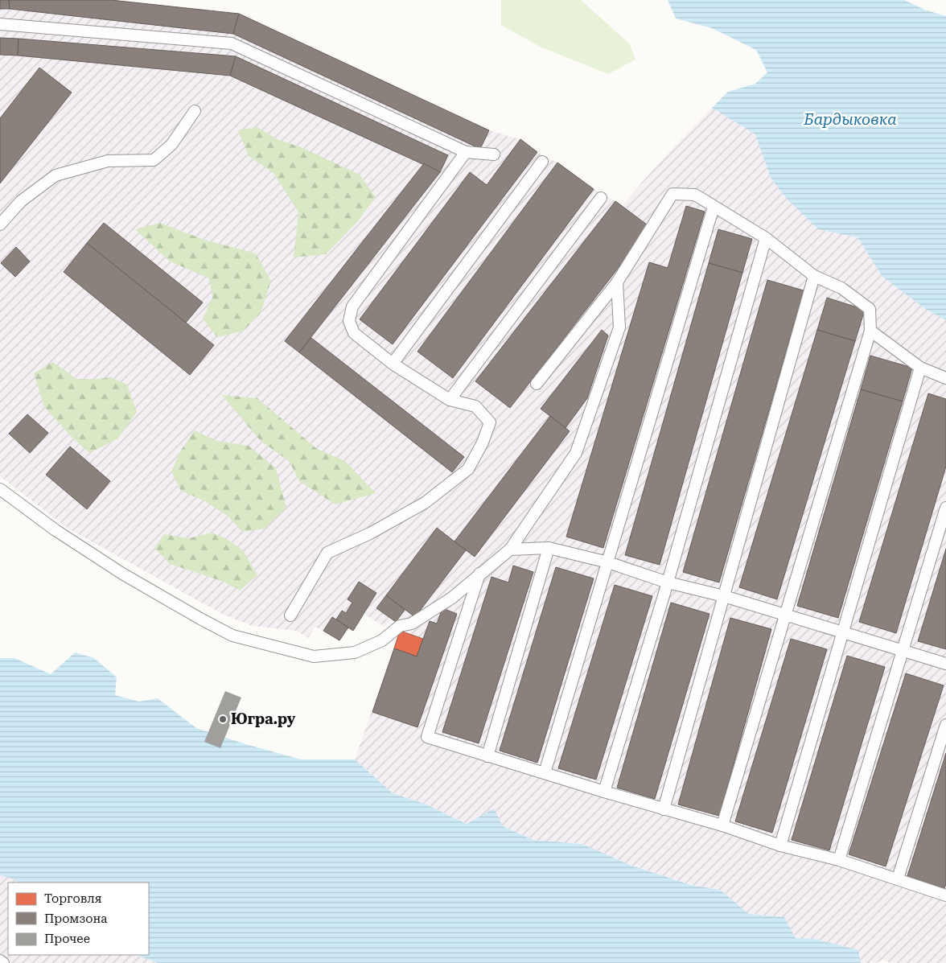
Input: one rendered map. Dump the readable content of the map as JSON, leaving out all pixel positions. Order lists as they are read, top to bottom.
{
  "water": ["Бардыковка"],
  "places": ["Югра.ру"],
  "legend": ["Торговля", "Промзона", "Прочее"]
}
